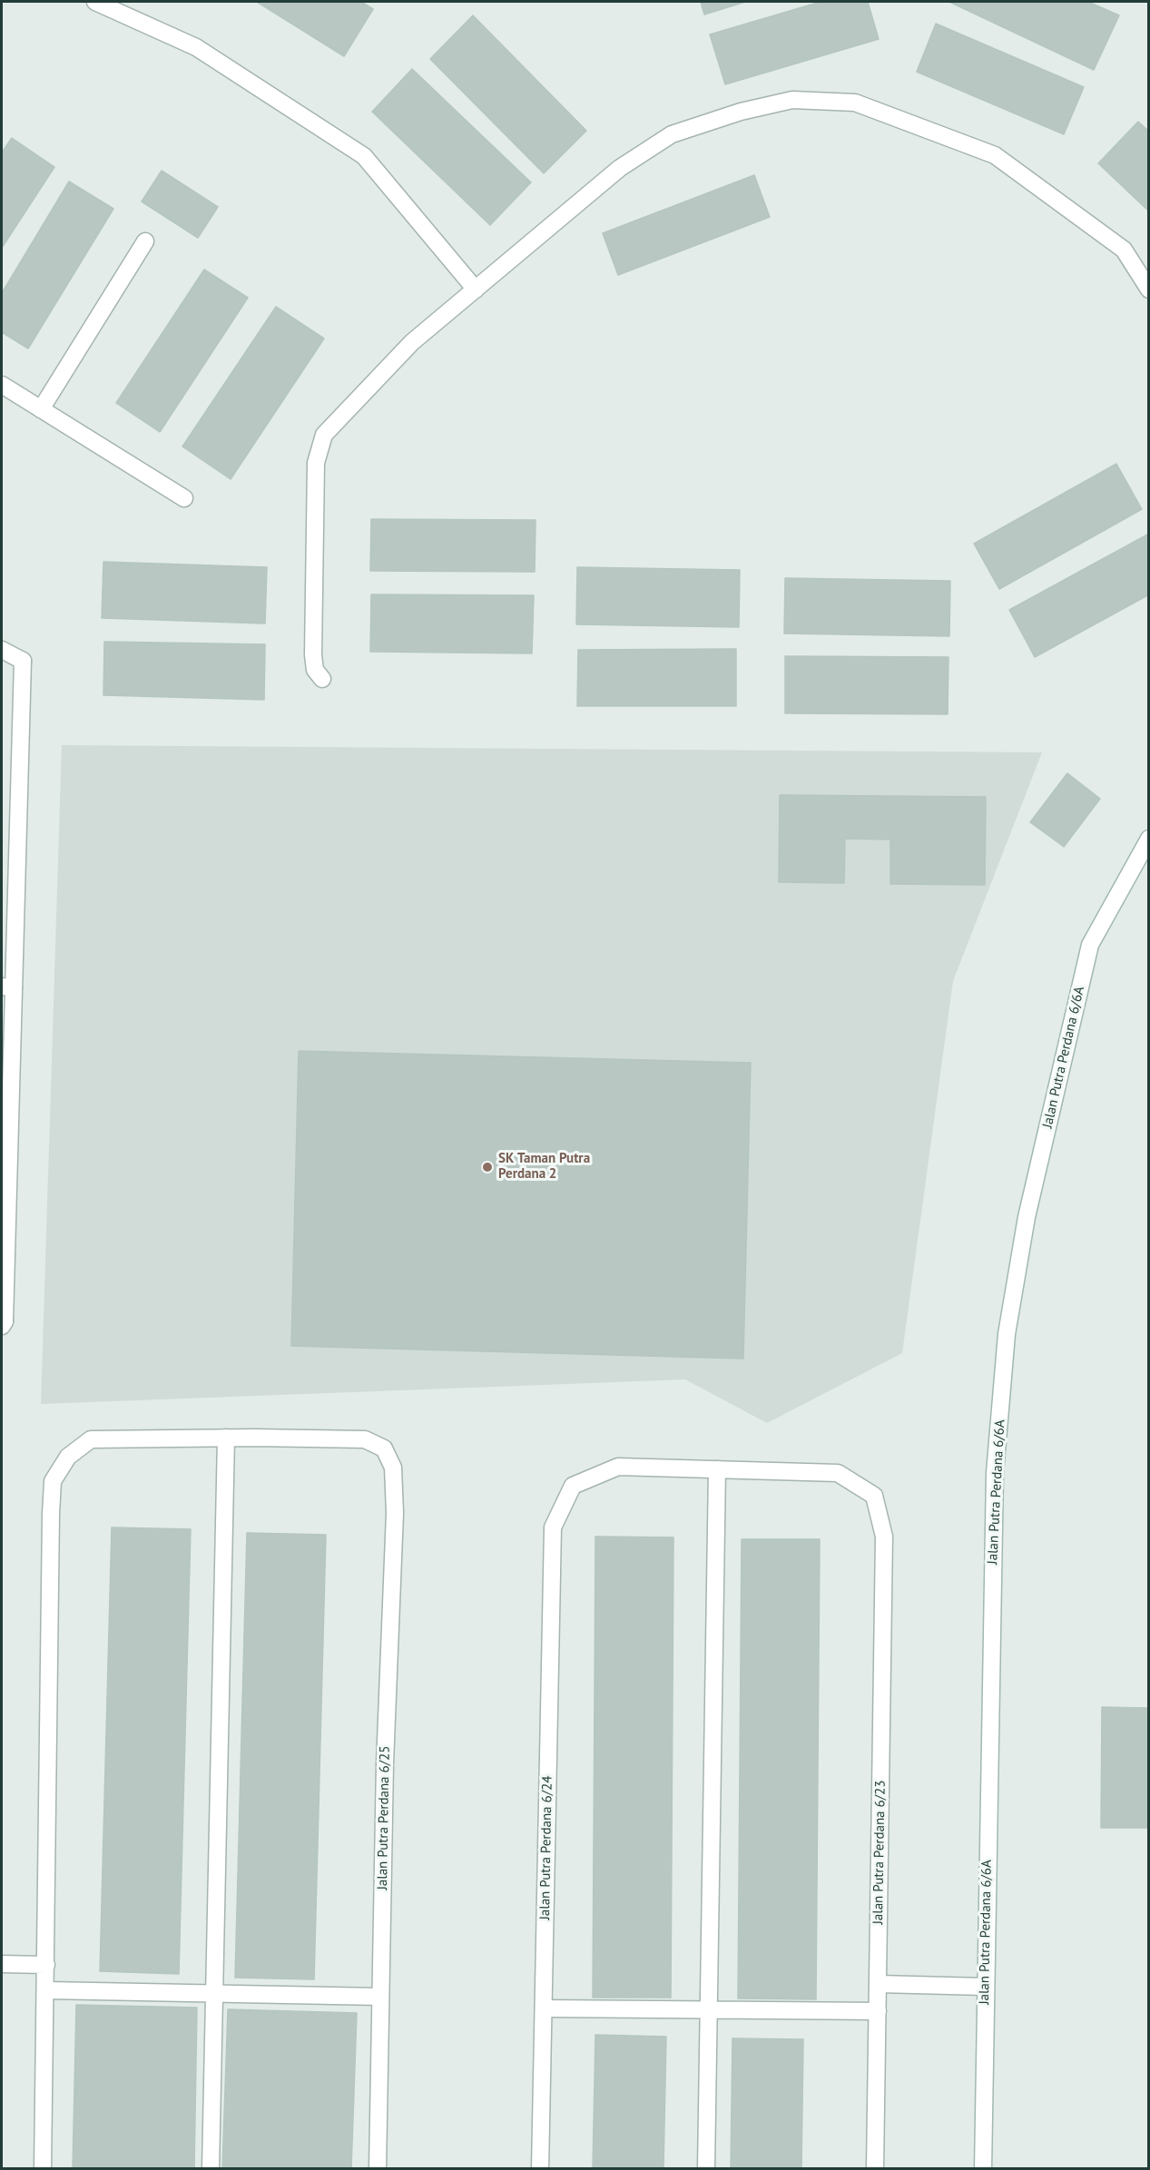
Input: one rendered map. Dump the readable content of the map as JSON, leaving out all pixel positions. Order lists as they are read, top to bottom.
{
  "streets": {
    "street": [
      "Jalan Putra Perdana 6/6A",
      "Jalan Putra Perdana 6/25",
      "Jalan Putra Perdana 6/24",
      "Jalan Putra Perdana 6/23"
    ]
  },
  "crossings": [
    ["Jalan Putra Perdana 6/24", "Jalan Putra Perdana 6/23"]
  ],
  "places": ["SK Taman Putra Perdana 2"]
}
